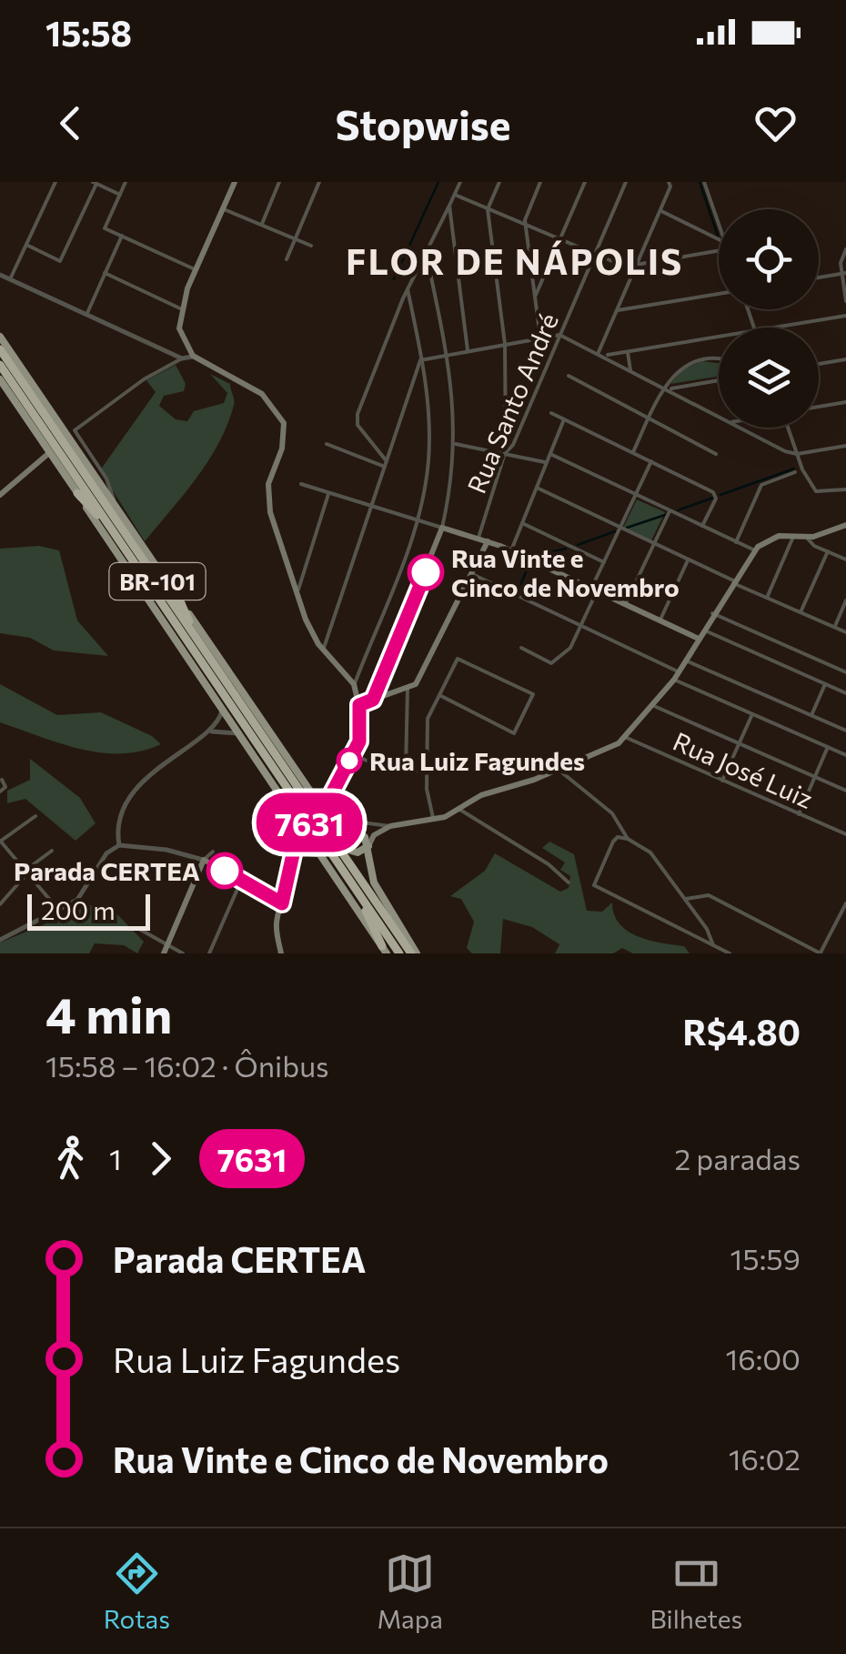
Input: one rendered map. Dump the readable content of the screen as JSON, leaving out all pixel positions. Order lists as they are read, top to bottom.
{
  "streets": {
    "highway": ["BR-101"],
    "street": ["Rua Santo André", "Rua José Luiz"]
  },
  "districts": ["FLOR DE NÁPOLIS"],
  "places": ["Rua Vinte e Cinco de Novembro", "Rua Luiz Fagundes", "Parada CERTEA"],
  "lines": ["bus line 7631"],
  "scale_bar": "200 m",
  "page": {
    "status": "15:58",
    "header": "Stopwise",
    "on_map": "7631",
    "scale": "200 m",
    "heading": ["4 min", "15:58 – 16:02 · Ônibus", "R$4.80"],
    "legs": ["1", "7631", "2 paradas"],
    "list": [
      {
        "name": "Parada CERTEA",
        "value": "15:59"
      },
      {
        "name": "Rua Luiz Fagundes",
        "value": "16:00"
      },
      {
        "name": "Rua Vinte e Cinco de Novembro",
        "value": "16:02"
      }
    ],
    "tabs": ["Rotas", "Mapa", "Bilhetes"]
  }
}
